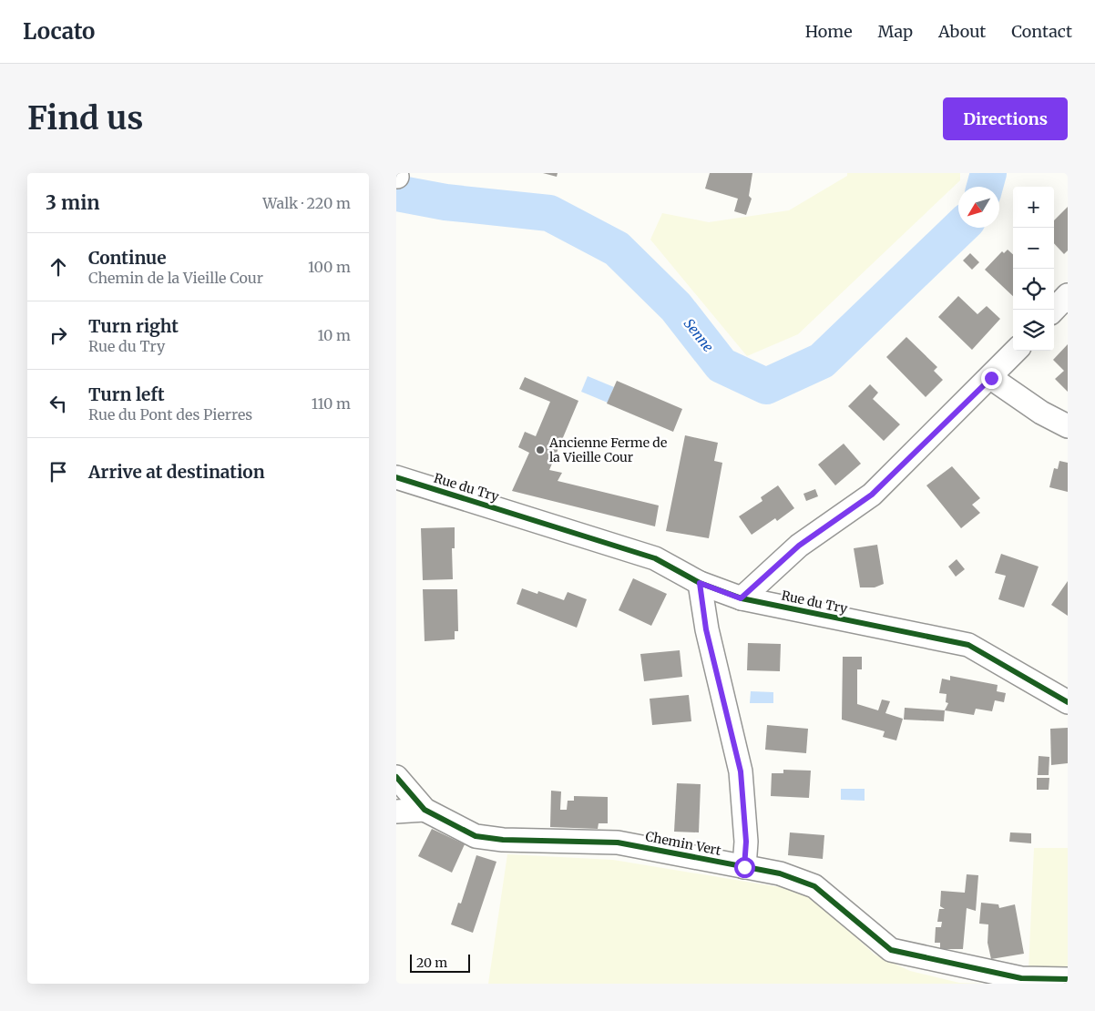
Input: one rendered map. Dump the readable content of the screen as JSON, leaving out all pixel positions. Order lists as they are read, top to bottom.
{
  "streets": {
    "street": ["Rue du Try", "Chemin Vert"]
  },
  "water": ["Senne"],
  "places": ["Ancienne Ferme de la Vieille Cour"],
  "scale_bar": "20 m",
  "north": "bottom left",
  "page": {
    "header": "Locato",
    "nav": [
      "Home",
      "Map",
      "About",
      "Contact"
    ],
    "buttons": "Directions",
    "title": "Find us",
    "heading": ["3 min", "Walk · 220 m"],
    "map_buttons": ["+", "−"],
    "list": [
      ["Continue", "Chemin de la Vieille Cour", "100 m"],
      ["Turn right", "Rue du Try", "10 m"],
      ["Turn left", "Rue du Pont des Pierres", "110 m"],
      "Arrive at destination"
    ],
    "scale": "20 m"
  }
}
